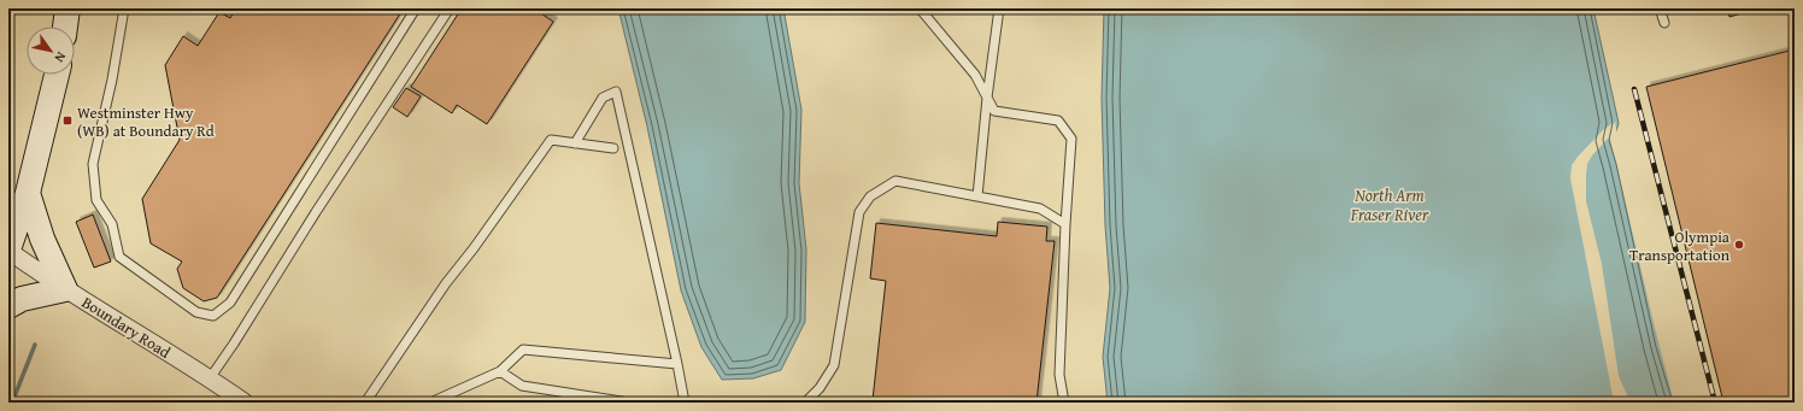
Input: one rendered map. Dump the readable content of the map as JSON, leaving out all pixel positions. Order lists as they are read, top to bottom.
{
  "streets": {
    "street": ["Boundary Road"]
  },
  "water": ["North Arm Fraser River"],
  "places": {
    "transit": ["Westminster Hwy (WB) at Boundary Rd"],
    "other": ["Olympia Transportation"]
  },
  "north": "bottom right"
}
